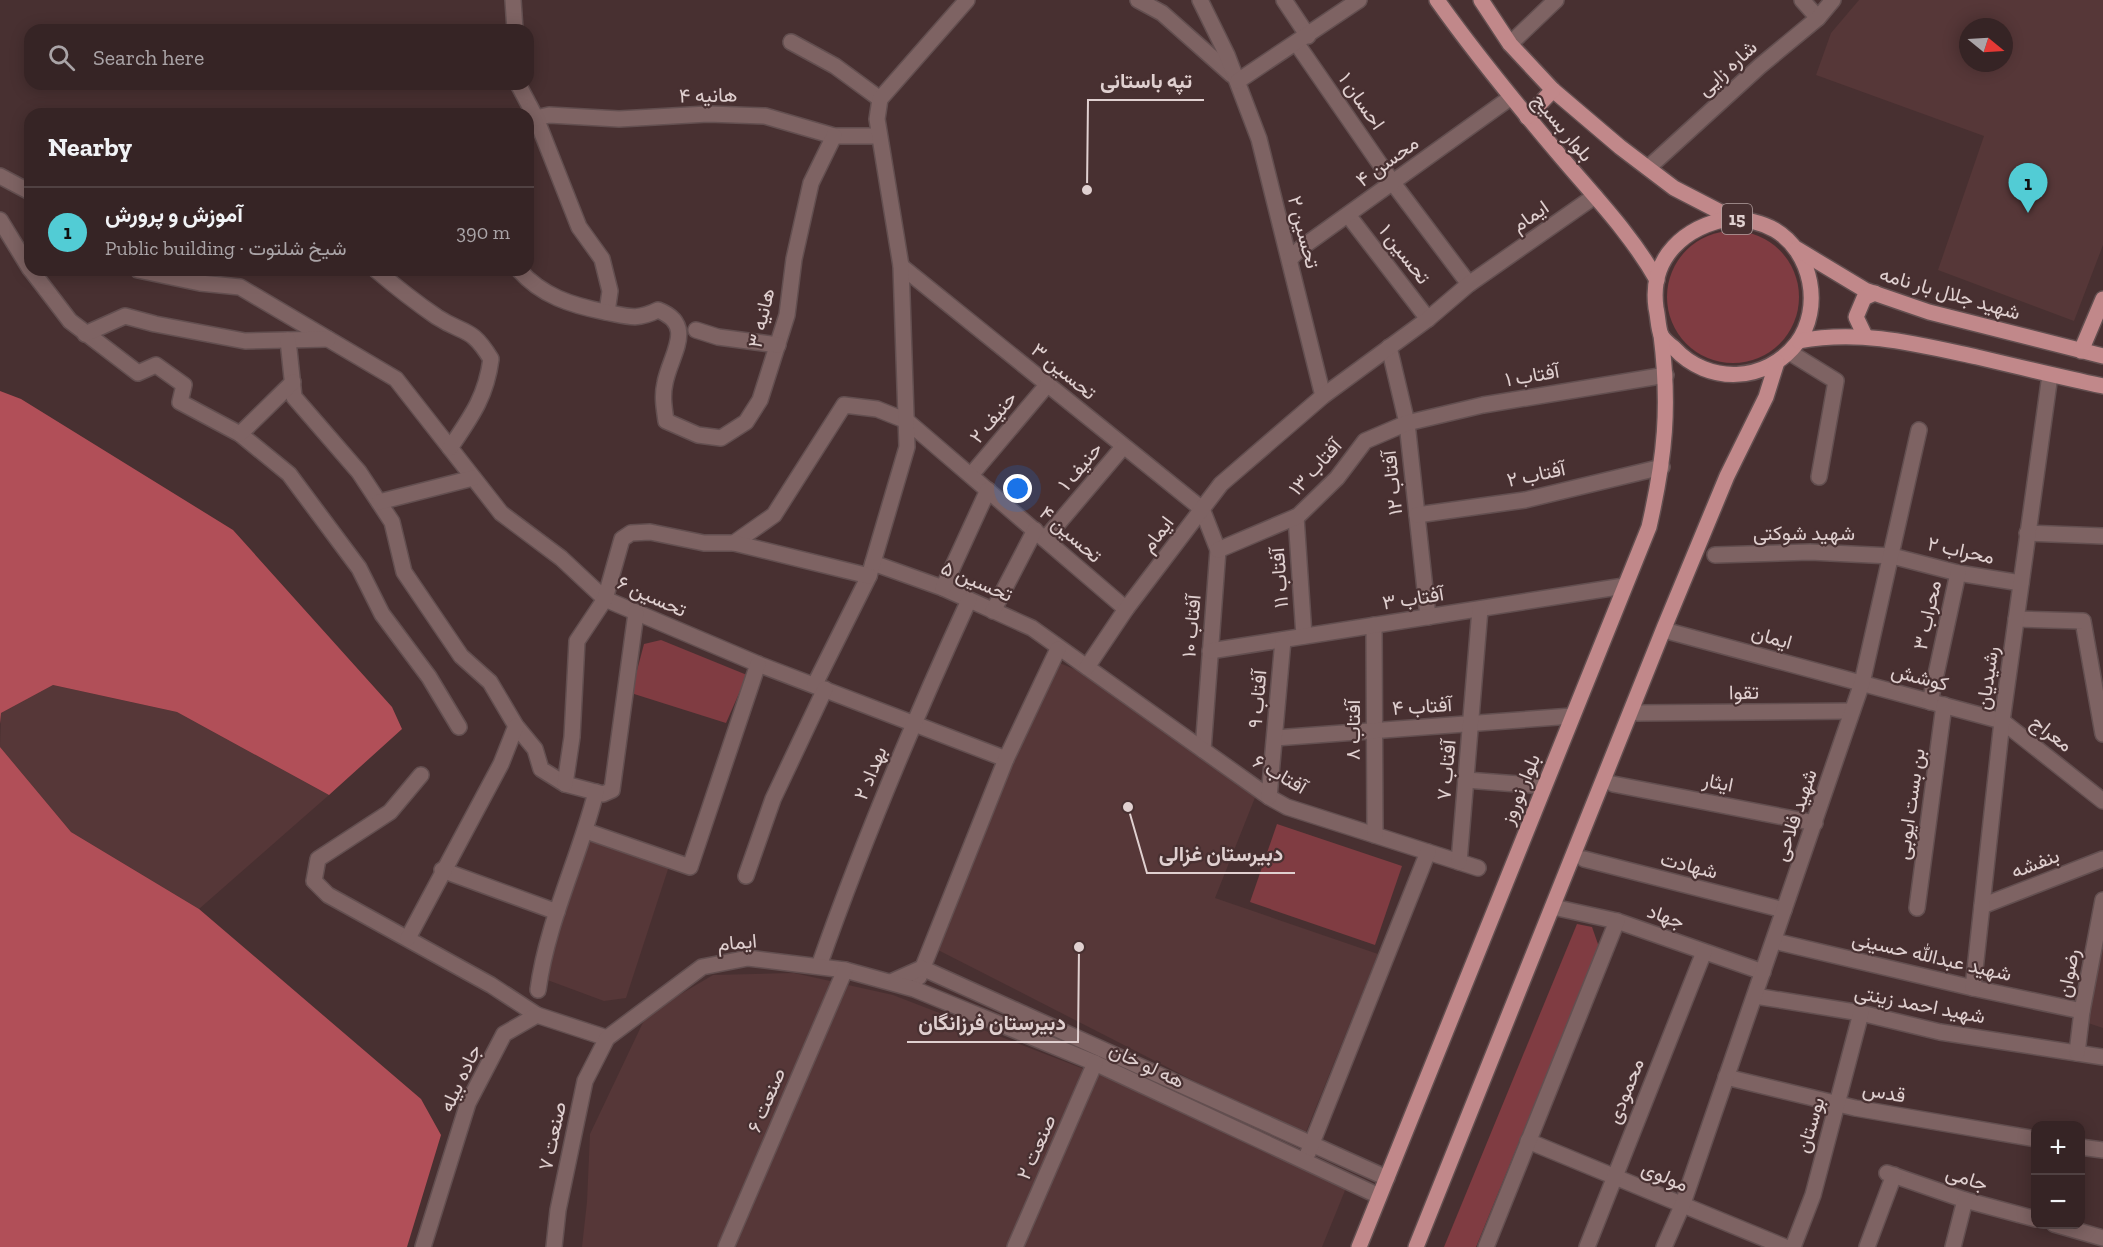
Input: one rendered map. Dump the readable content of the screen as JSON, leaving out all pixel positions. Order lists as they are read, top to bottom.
{
  "streets": {
    "main road": [
      "بلوار بسیج",
      "15",
      "شهید جلال بار نامه",
      "بلوار نوروز"
    ],
    "street": [
      "شاره زایی",
      "هانیه ۴",
      "احسان ۱",
      "محسن ۴",
      "ایمام",
      "تحسین ۲",
      "تحسین ۱",
      "هانیه ۳",
      "تحسین ۳",
      "آفتاب ۱",
      "حنیف ۲",
      "حنیف ۱",
      "آفتاب ۱۳",
      "آفتاب ۲",
      "آفتاب ۱۲",
      "شهید شوکتی",
      "تحسین ۴",
      "محراب ۲",
      "آفتاب ۱۱",
      "تحسین ۵",
      "تحسین ۶",
      "آفتاب ۳",
      "محراب ۳",
      "آفتاب ۱۰",
      "ایمان",
      "کوشش",
      "رشیدیان",
      "تقوا",
      "آفتاب ۹",
      "آفتاب ۴",
      "آفتاب ۸",
      "معراج",
      "آفتاب ۷",
      "بهداد ۲",
      "آفتاب ۶",
      "ایثار",
      "بن بست ایوبی",
      "شهید فلاحی",
      "بنفشه",
      "شهادت",
      "جهاد",
      "شهید عبدالله حسینی",
      "رضوان",
      "شهید احمد زینتی",
      "هه لو خان",
      "جاده بیله",
      "محمودی",
      "قدس",
      "صنعت ۶",
      "بوستان",
      "صنعت ۷",
      "صنعت ۲",
      "مولوی",
      "جامی"
    ]
  },
  "crossings": [
    ["شاره زایی", "بلوار بسیج"],
    ["هانیه ۴", "هانیه ۳"],
    ["احسان ۱", "محسن ۴"],
    ["احسان ۱", "ایمام"],
    ["بلوار بسیج", "محسن ۴"],
    ["بلوار بسیج", "ایمام"],
    ["بلوار بسیج", "15"],
    ["بلوار بسیج", "شهید جلال بار نامه"],
    ["بلوار بسیج", "بلوار نوروز"],
    ["محسن ۴", "تحسین ۲"],
    ["محسن ۴", "تحسین ۱"],
    ["ایمام", "تحسین ۲"],
    ["ایمام", "تحسین ۱"],
    ["ایمام", "تحسین ۳"],
    ["ایمام", "آفتاب ۱۲"],
    ["ایمام", "تحسین ۴"],
    ["ایمام", "آفتاب ۱۰"],
    ["ایمام", "بهداد ۲"],
    ["ایمام", "آفتاب ۶"],
    ["ایمام", "هه لو خان"],
    ["ایمام", "صنعت ۶"],
    ["ایمام", "صنعت ۷"],
    ["15", "شهید جلال بار نامه"],
    ["15", "بلوار نوروز"],
    ["شهید جلال بار نامه", "بلوار نوروز"],
    ["تحسین ۳", "حنیف ۲"],
    ["تحسین ۳", "حنیف ۱"],
    ["تحسین ۳", "آفتاب ۱۰"],
    ["آفتاب ۱", "آفتاب ۱۳"],
    ["آفتاب ۱", "آفتاب ۱۲"],
    ["آفتاب ۱", "بلوار نوروز"],
    ["حنیف ۲", "تحسین ۴"],
    ["حنیف ۱", "تحسین ۴"],
    ["حنیف ۱", "تحسین ۵"],
    ["آفتاب ۱۳", "آفتاب ۱۲"],
    ["آفتاب ۱۳", "آفتاب ۱۱"],
    ["آفتاب ۱۳", "آفتاب ۱۰"],
    ["آفتاب ۲", "آفتاب ۱۲"],
    ["آفتاب ۲", "بلوار نوروز"],
    ["آفتاب ۱۲", "آفتاب ۳"],
    ["شهید شوکتی", "محراب ۲"],
    ["شهید شوکتی", "شهید فلاحی"],
    ["محراب ۲", "محراب ۳"],
    ["محراب ۲", "رشیدیان"],
    ["محراب ۲", "شهید فلاحی"],
    ["آفتاب ۱۱", "آفتاب ۳"],
    ["تحسین ۵", "تحسین ۶"],
    ["تحسین ۵", "بهداد ۲"],
    ["تحسین ۶", "بهداد ۲"],
    ["آفتاب ۳", "آفتاب ۱۰"],
    ["آفتاب ۳", "آفتاب ۹"],
    ["آفتاب ۳", "آفتاب ۸"],
    ["آفتاب ۳", "آفتاب ۷"],
    ["آفتاب ۳", "بلوار نوروز"],
    ["محراب ۳", "کوشش"],
    ["محراب ۳", "بن بست ایوبی"],
    ["آفتاب ۱۰", "آفتاب ۶"],
    ["ایمان", "کوشش"],
    ["ایمان", "شهید فلاحی"],
    ["کوشش", "رشیدیان"],
    ["کوشش", "معراج"],
    ["کوشش", "بن بست ایوبی"],
    ["کوشش", "شهید فلاحی"],
    ["رشیدیان", "معراج"],
    ["رشیدیان", "بنفشه"],
    ["رشیدیان", "شهید عبدالله حسینی"],
    ["تقوا", "شهید فلاحی"],
    ["آفتاب ۹", "آفتاب ۴"],
    ["آفتاب ۹", "آفتاب ۶"],
    ["آفتاب ۴", "آفتاب ۸"],
    ["آفتاب ۴", "آفتاب ۷"],
    ["آفتاب ۴", "بلوار نوروز"],
    ["آفتاب ۸", "آفتاب ۶"],
    ["آفتاب ۷", "آفتاب ۶"],
    ["ایثار", "شهید فلاحی"],
    ["بلوار نوروز", "هه لو خان"],
    ["شهید فلاحی", "شهادت"],
    ["شهید فلاحی", "جهاد"],
    ["شهید فلاحی", "شهید عبدالله حسینی"],
    ["شهید فلاحی", "شهید احمد زینتی"],
    ["شهید فلاحی", "قدس"],
    ["شهید فلاحی", "مولوی"],
    ["جهاد", "محمودی"],
    ["شهید عبدالله حسینی", "رضوان"],
    ["رضوان", "شهید احمد زینتی"],
    ["شهید احمد زینتی", "بوستان"],
    ["هه لو خان", "صنعت ۲"],
    ["محمودی", "مولوی"],
    ["قدس", "بوستان"]
  ],
  "places": ["تپه باستانی", "دبیرستان غزالی", "دبیرستان فرزانگان"],
  "north": "right",
  "page": {
    "search": "Search here",
    "heading": "Nearby",
    "pins": "1",
    "list": [
      {
        "mark": "1",
        "name": "آموزش و پرورش",
        "note": "Public building · شیخ شلتوت",
        "value": "390 m"
      }
    ],
    "map_buttons": ["+", "−"]
  }
}
